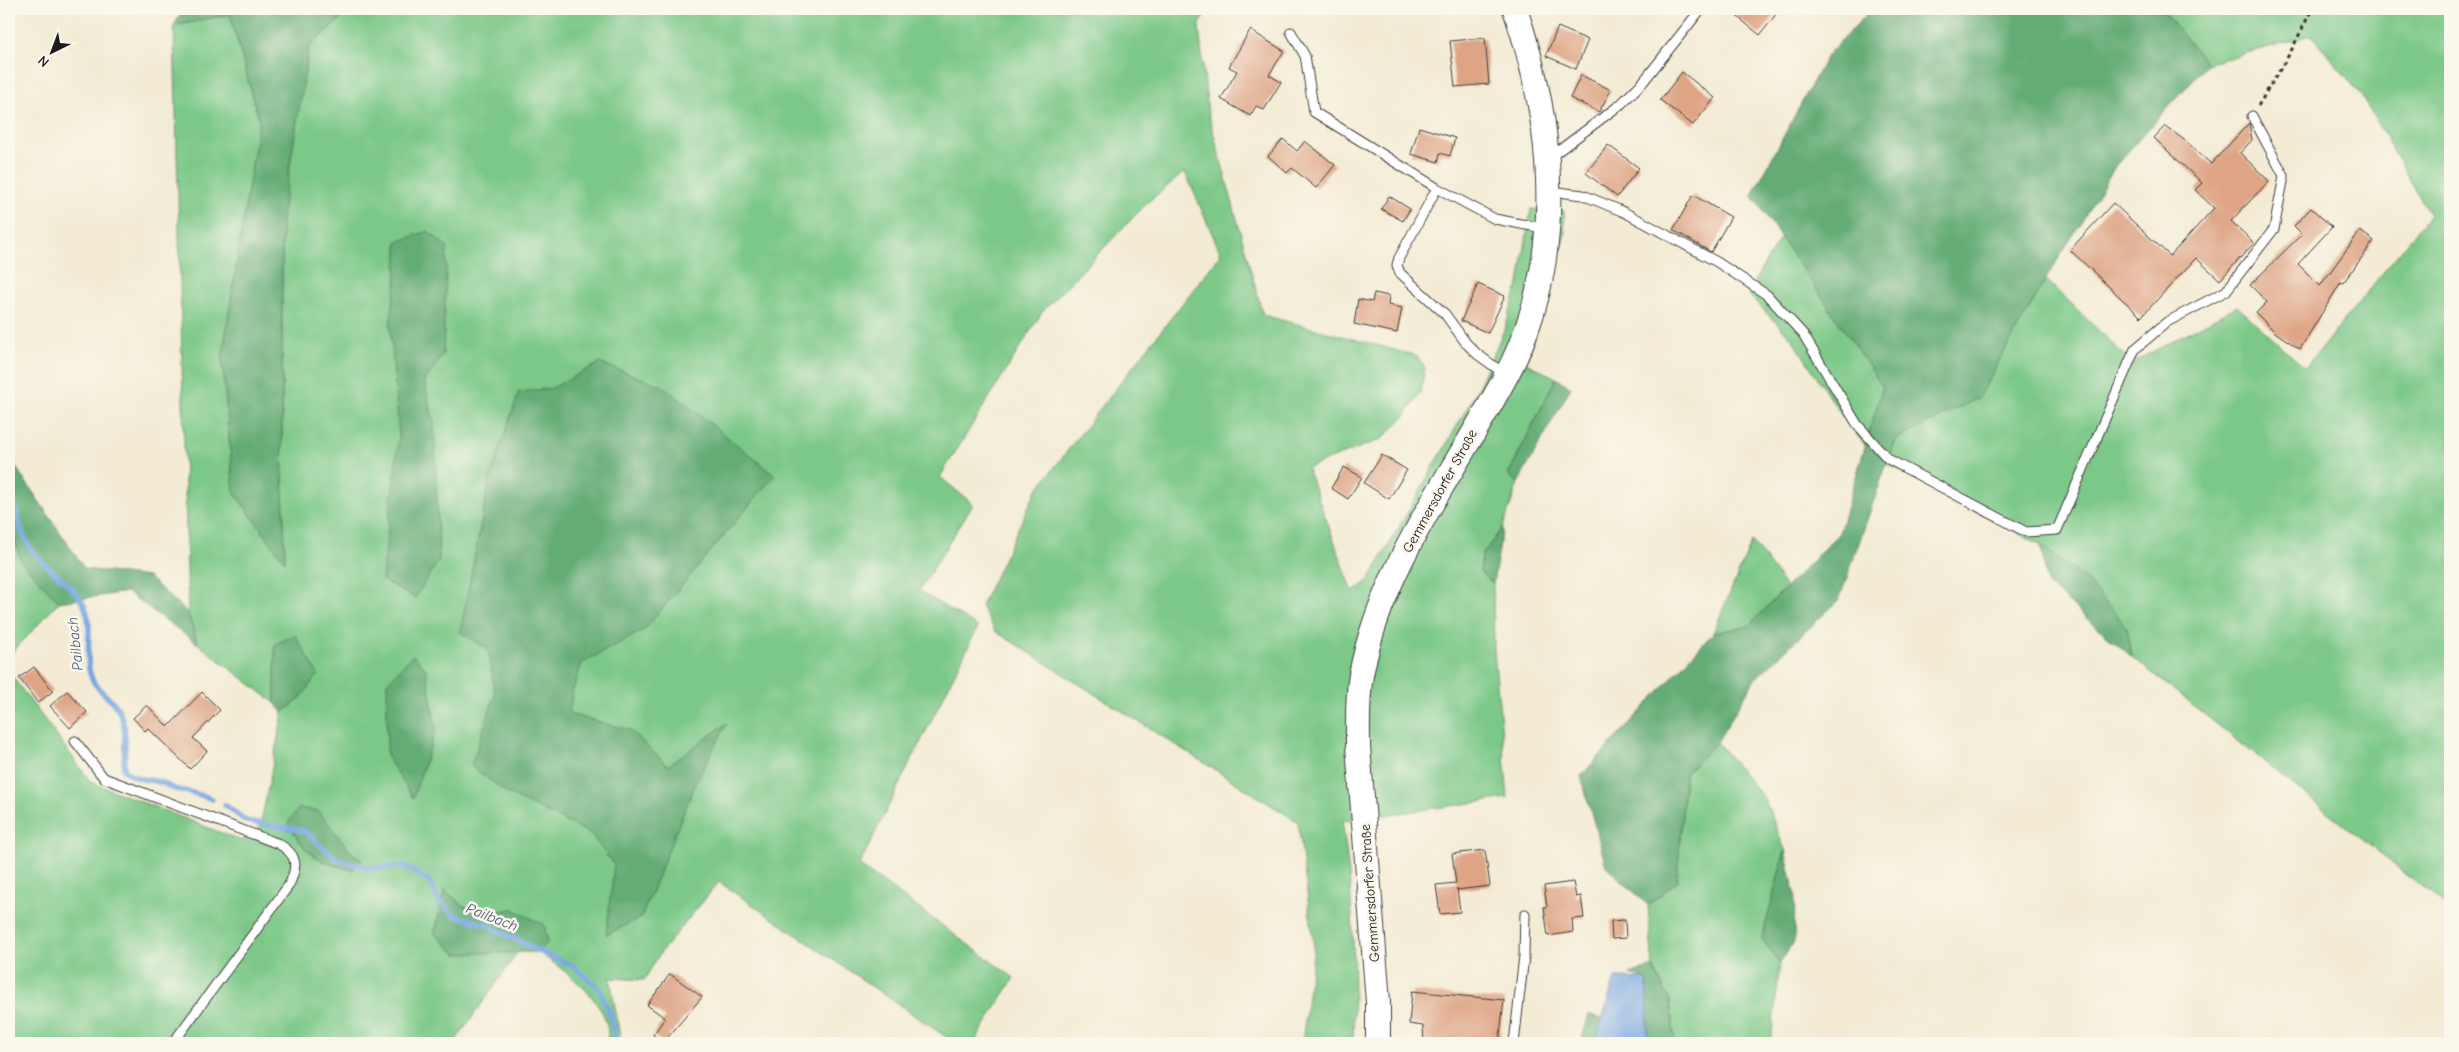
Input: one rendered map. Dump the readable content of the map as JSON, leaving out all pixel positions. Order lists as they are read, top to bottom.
{
  "streets": {
    "main road": ["Gemmersdorfer Straße"]
  },
  "water": ["Pailbach"],
  "north": "bottom left"
}
